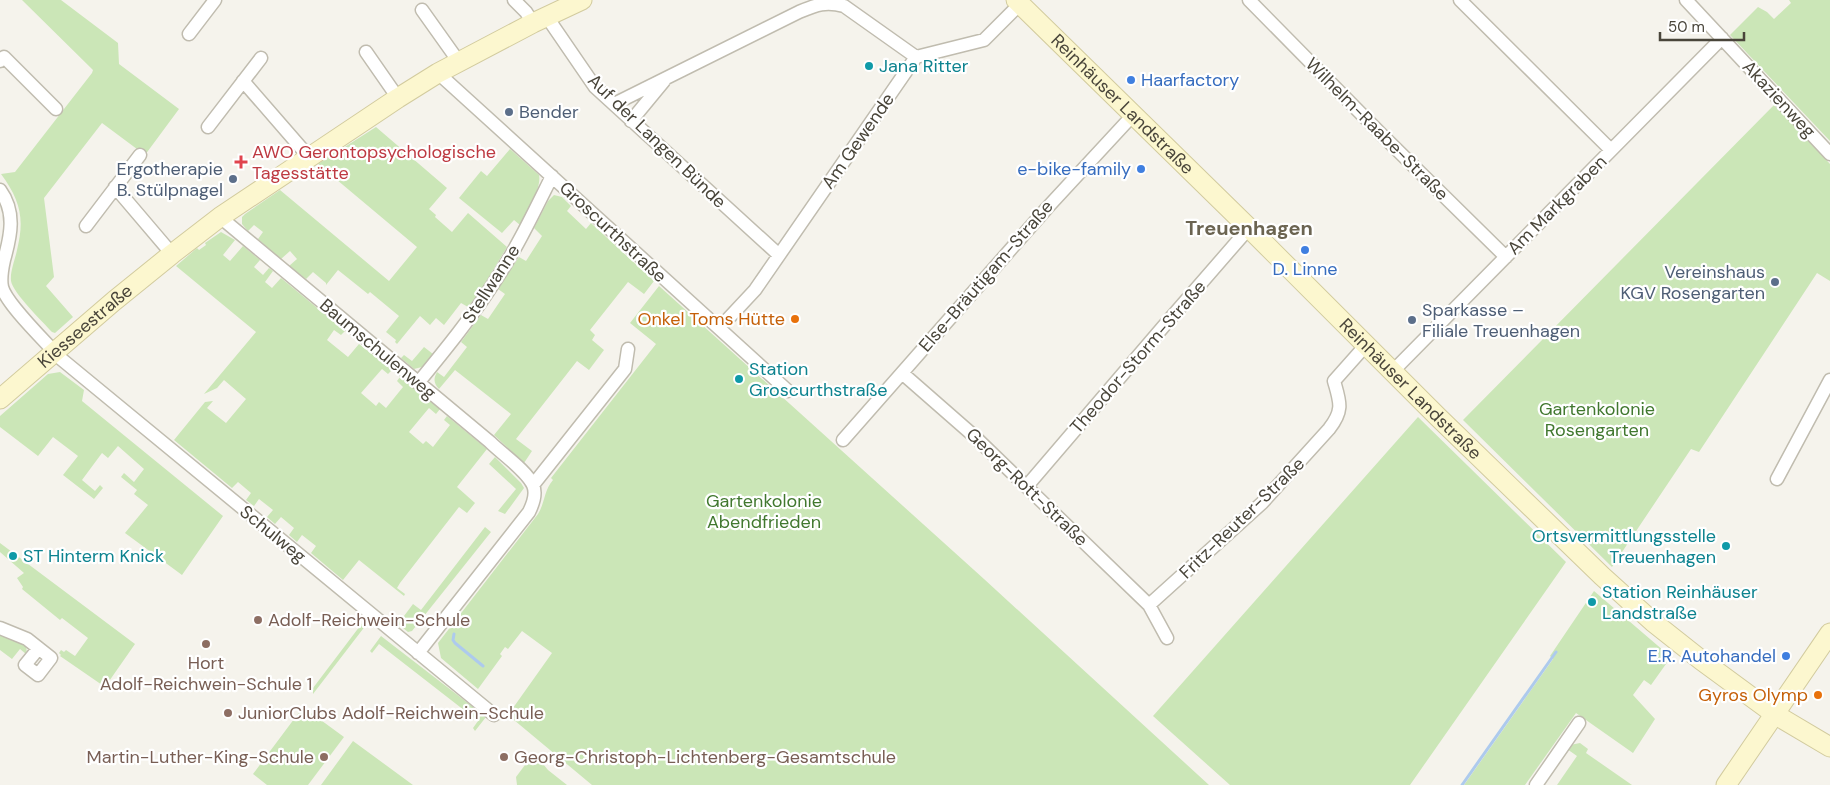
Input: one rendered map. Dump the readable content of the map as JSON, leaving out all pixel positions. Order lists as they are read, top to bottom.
{
  "streets": {
    "main road": ["Reinhäuser Landstraße", "Kiesseestraße"],
    "street": [
      "Akazienweg",
      "Wilhelm-Raabe-Straße",
      "Auf der Langen Bünde",
      "Am Gewende",
      "Am Markgraben",
      "Groscurthstraße",
      "Else-Bräutigam-Straße",
      "Stellwanne",
      "Baumschulenweg",
      "Theodor-Storm-Straße",
      "Georg-Rott-Straße",
      "Fritz-Reuter-Straße",
      "Schulweg"
    ]
  },
  "crossings": [
    ["Akazienweg", "Am Markgraben"],
    ["Reinhäuser Landstraße", "Am Markgraben"],
    ["Reinhäuser Landstraße", "Else-Bräutigam-Straße"],
    ["Reinhäuser Landstraße", "Theodor-Storm-Straße"],
    ["Reinhäuser Landstraße", "Fritz-Reuter-Straße"],
    ["Wilhelm-Raabe-Straße", "Am Markgraben"],
    ["Auf der Langen Bünde", "Am Gewende"],
    ["Auf der Langen Bünde", "Kiesseestraße"],
    ["Groscurthstraße", "Stellwanne"],
    ["Groscurthstraße", "Kiesseestraße"],
    ["Else-Bräutigam-Straße", "Georg-Rott-Straße"],
    ["Stellwanne", "Baumschulenweg"],
    ["Kiesseestraße", "Baumschulenweg"],
    ["Kiesseestraße", "Schulweg"],
    ["Theodor-Storm-Straße", "Georg-Rott-Straße"],
    ["Georg-Rott-Straße", "Fritz-Reuter-Straße"]
  ],
  "districts": ["Treuenhagen"],
  "parks": ["Gartenkolonie Rosengarten", "Gartenkolonie Abendfrieden"],
  "places": {
    "other": [
      "Jana Ritter",
      "Haarfactory",
      "Bender",
      "e-bike-family",
      "Ergotherapie B. Stülpnagel",
      "D. Linne",
      "Vereinshaus KGV Rosengarten",
      "Onkel Toms Hütte",
      "Sparkasse – Filiale Treuenhagen",
      "Station Groscurthstraße",
      "Ortsvermittlungsstelle Treuenhagen",
      "ST Hinterm Knick",
      "Station Reinhäuser Landstraße",
      "Adolf-Reichwein-Schule",
      "Hort Adolf-Reichwein-Schule 1",
      "E.R. Autohandel",
      "Gyros Olymp",
      "JuniorClubs Adolf-Reichwein-Schule",
      "Martin-Luther-King-Schule",
      "Georg-Christoph-Lichtenberg-Gesamtschule"
    ],
    "health": ["AWO Gerontopsychologische Tagesstätte"]
  },
  "scale_bar": "50 m"
}
